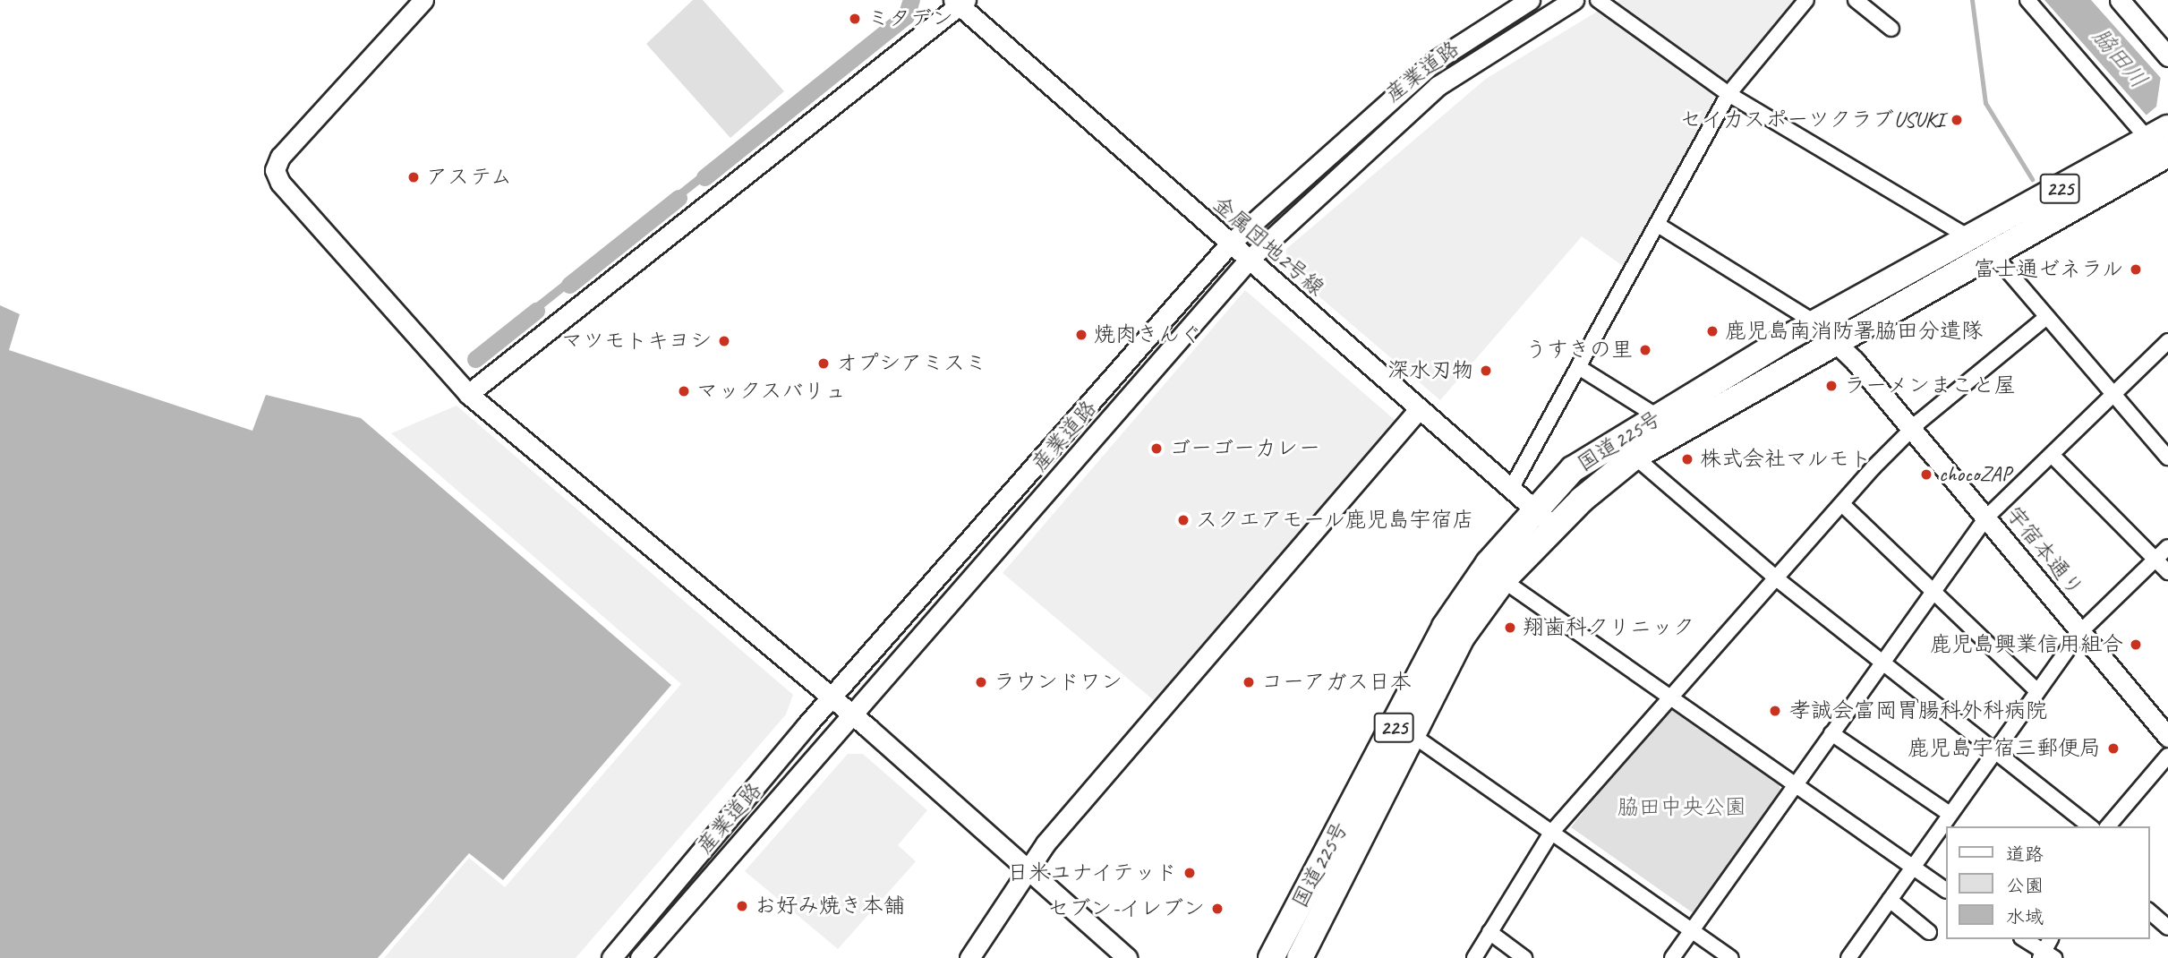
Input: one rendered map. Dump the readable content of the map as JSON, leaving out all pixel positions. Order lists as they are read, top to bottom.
{
  "streets": {
    "highway": ["225", "国道225号"],
    "street": ["産業道路", "金属団地2号線", "宇宿本通り"]
  },
  "crossings": [
    ["産業道路", "金属団地2号線"],
    ["金属団地2号線", "国道225号"],
    ["国道225号", "宇宿本通り"]
  ],
  "water": ["脇田川"],
  "parks": ["脇田中央公園"],
  "places": [
    "ミタデン",
    "セイカスポーツクラブUSUKI",
    "アステム",
    "富士通ゼネラル",
    "鹿児島南消防署脇田分遣隊",
    "焼肉きんぐ",
    "マツモトキヨシ",
    "うすきの里",
    "オプシアミスミ",
    "深水刃物",
    "ラーメンまこと屋",
    "マックスバリュ",
    "ゴーゴーカレー",
    "株式会社マルモト",
    "chocoZAP",
    "スクエアモール鹿児島宇宿店",
    "翔歯科クリニック",
    "鹿児島興業信用組合",
    "ラウンドワン",
    "コーアガス日本",
    "孝誠会富岡胃腸科外科病院",
    "鹿児島宇宿三郵便局",
    "日米ユナイテッド",
    "お好み焼き本舗",
    "セブン-イレブン"
  ],
  "legend": ["道路", "公園", "水域"]
}
